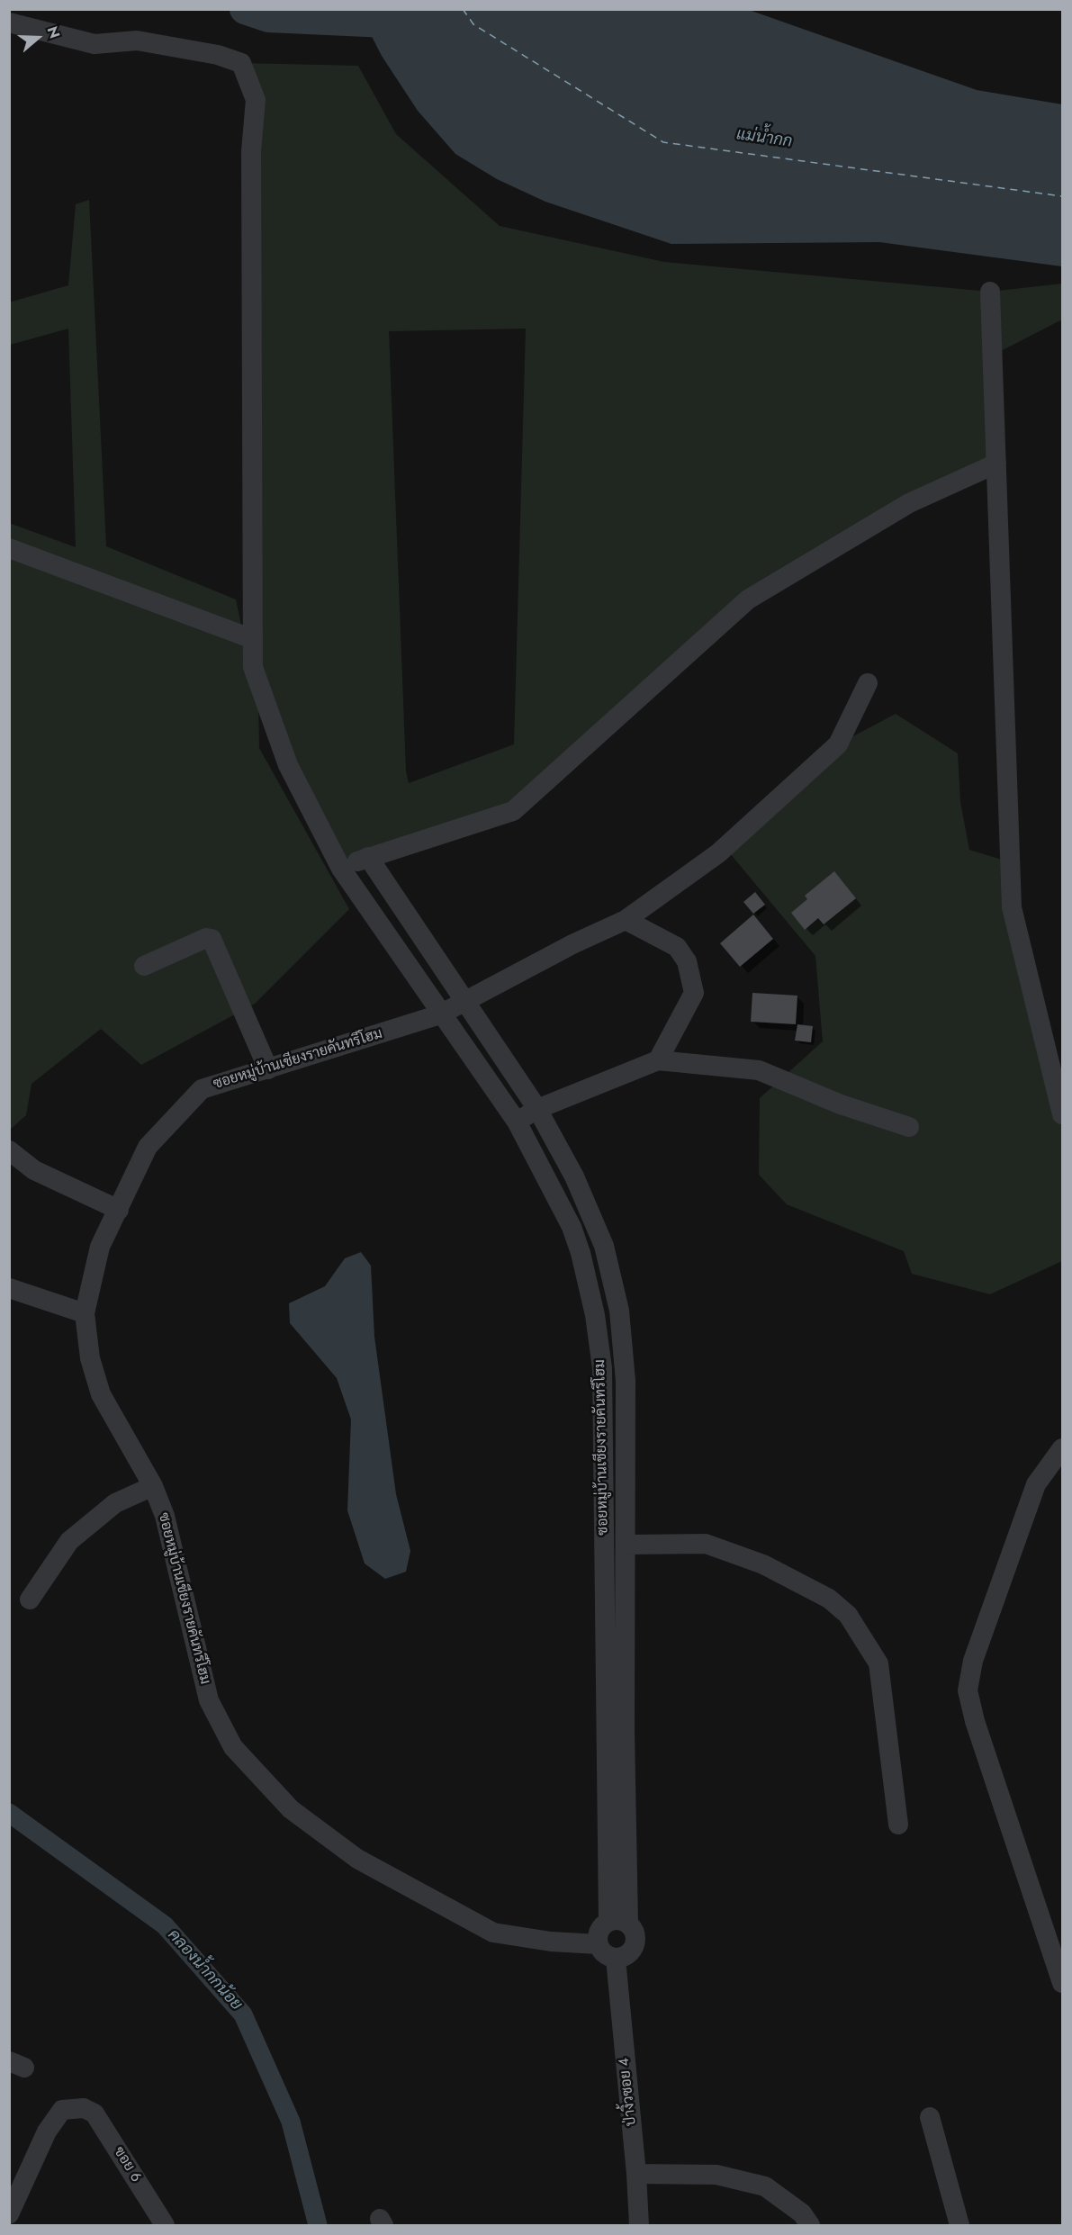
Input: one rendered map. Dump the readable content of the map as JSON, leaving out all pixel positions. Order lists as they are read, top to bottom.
{
  "streets": {
    "street": ["ซอยหมู่บ้านเชียงรายคันทรีโฮม", "ป่างิ้วซอย 4", "ฃอย 6"]
  },
  "crossings": [
    ["ซอยหมู่บ้านเชียงรายคันทรีโฮม", "ป่างิ้วซอย 4"]
  ],
  "water": ["แม่น้ำกก", "คลองน้ำกกน้อย"],
  "north": "right"
}
